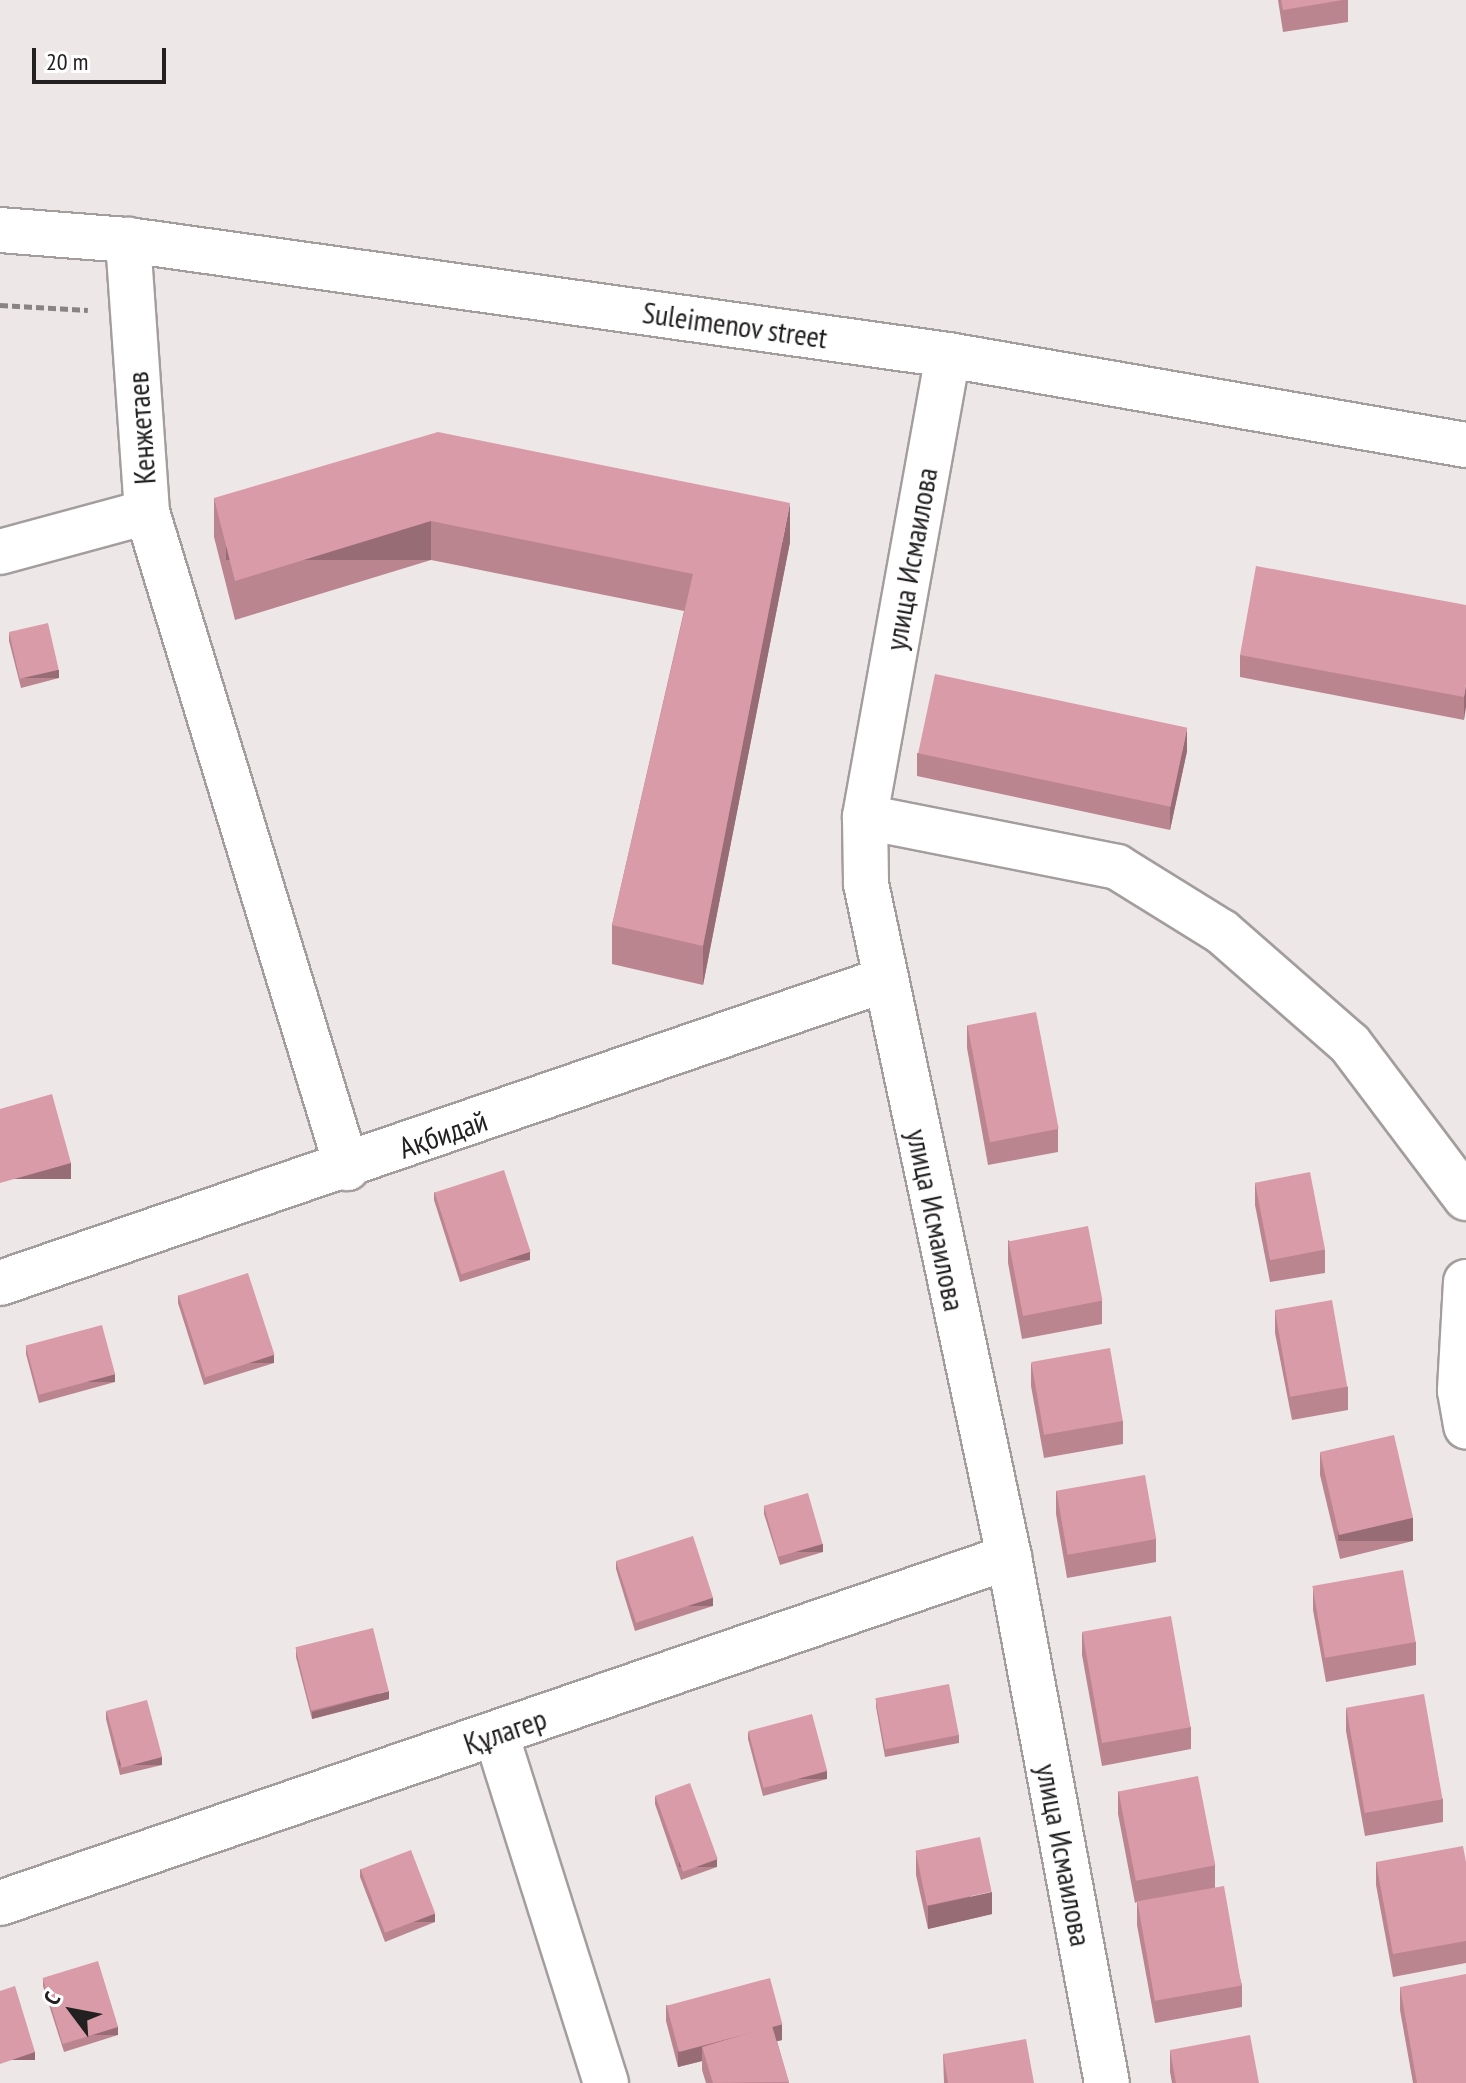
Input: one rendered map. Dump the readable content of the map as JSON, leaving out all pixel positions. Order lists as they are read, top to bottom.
{
  "streets": {
    "street": [
      "Suleimenov street",
      "Кенжетаев",
      "улица Исмаилова",
      "Ақбидай",
      "Құлагер"
    ]
  },
  "crossings": [
    ["Suleimenov street", "Кенжетаев"],
    ["Suleimenov street", "улица Исмаилова"],
    ["улица Исмаилова", "Ақбидай"],
    ["улица Исмаилова", "Құлагер"]
  ],
  "scale_bar": "20 m",
  "north": "top left"
}
